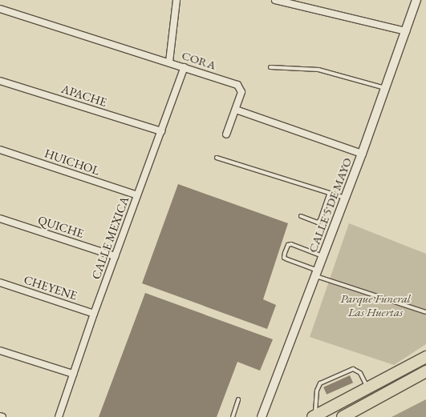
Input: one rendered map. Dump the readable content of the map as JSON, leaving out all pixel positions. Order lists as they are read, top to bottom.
{
  "streets": {
    "street": [
      "CORA",
      "APACHE",
      "HUICHOL",
      "CALLE 5 DE MAYO",
      "QUICHE",
      "CALLE MEXICA",
      "CHEYENE"
    ]
  },
  "crossings": [
    ["CORA", "CALLE MEXICA"],
    ["APACHE", "CALLE MEXICA"],
    ["HUICHOL", "CALLE MEXICA"],
    ["QUICHE", "CALLE MEXICA"],
    ["CALLE MEXICA", "CHEYENE"]
  ],
  "parks": ["Parque Funeral Las Huertas"]
}
